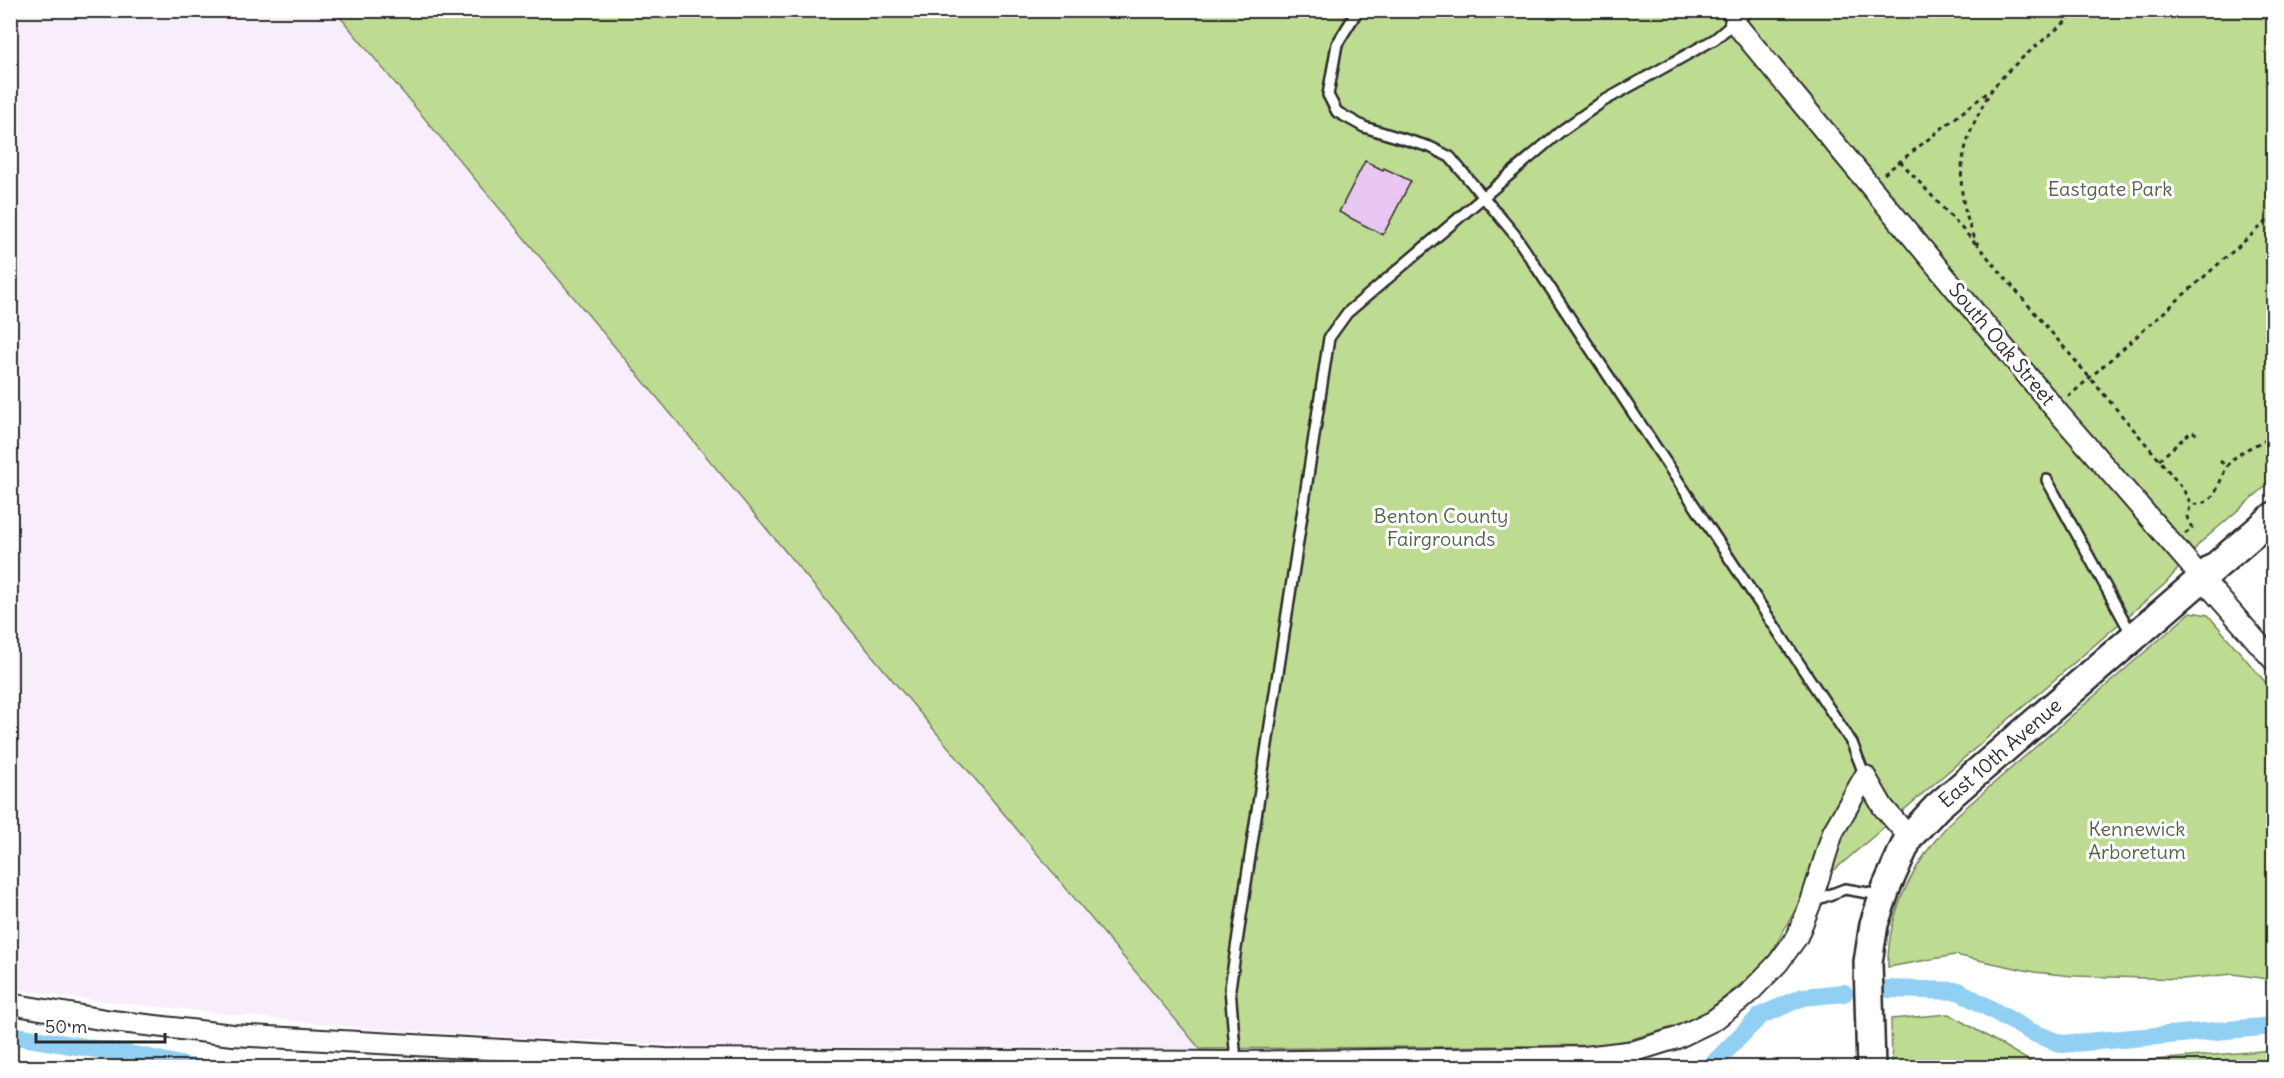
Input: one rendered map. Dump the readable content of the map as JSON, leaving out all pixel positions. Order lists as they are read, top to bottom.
{
  "streets": {
    "street": ["South Oak Street", "East 10th Avenue"]
  },
  "crossings": [
    ["South Oak Street", "East 10th Avenue"]
  ],
  "parks": ["Eastgate Park", "Benton County Fairgrounds", "Kennewick Arboretum"],
  "scale_bar": "50 m"
}
